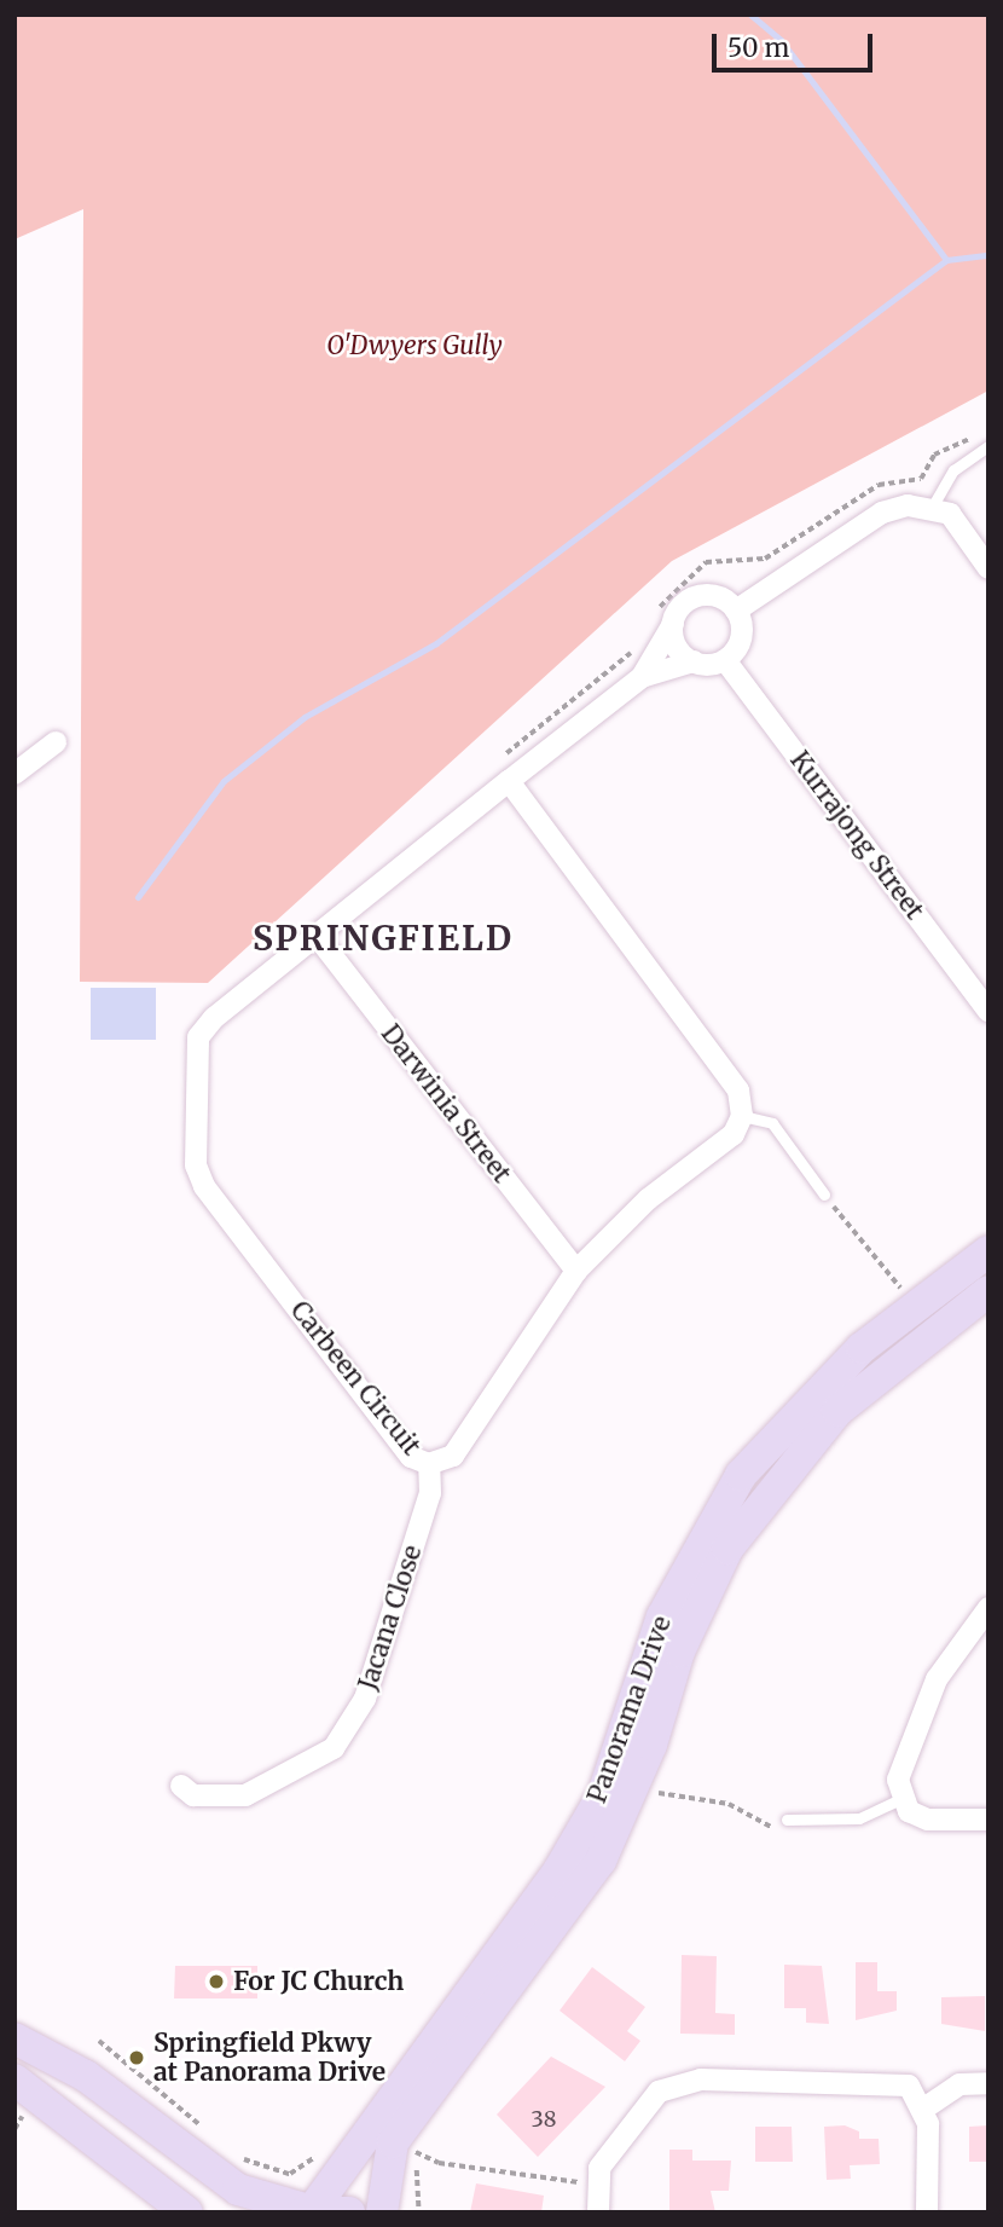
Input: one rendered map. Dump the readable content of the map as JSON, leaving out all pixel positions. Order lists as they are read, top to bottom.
{
  "streets": {
    "street": [
      "Kurrajong Street",
      "Darwinia Street",
      "Carbeen Circuit",
      "Jacana Close",
      "Panorama Drive"
    ]
  },
  "crossings": [
    ["Kurrajong Street", "Carbeen Circuit"],
    ["Darwinia Street", "Carbeen Circuit"],
    ["Carbeen Circuit", "Jacana Close"]
  ],
  "districts": ["SPRINGFIELD"],
  "parks": ["O'Dwyers Gully"],
  "places": ["For JC Church", "Springfield Pkwy at Panorama Drive"],
  "house_numbers": ["38"],
  "scale_bar": "50 m"
}
